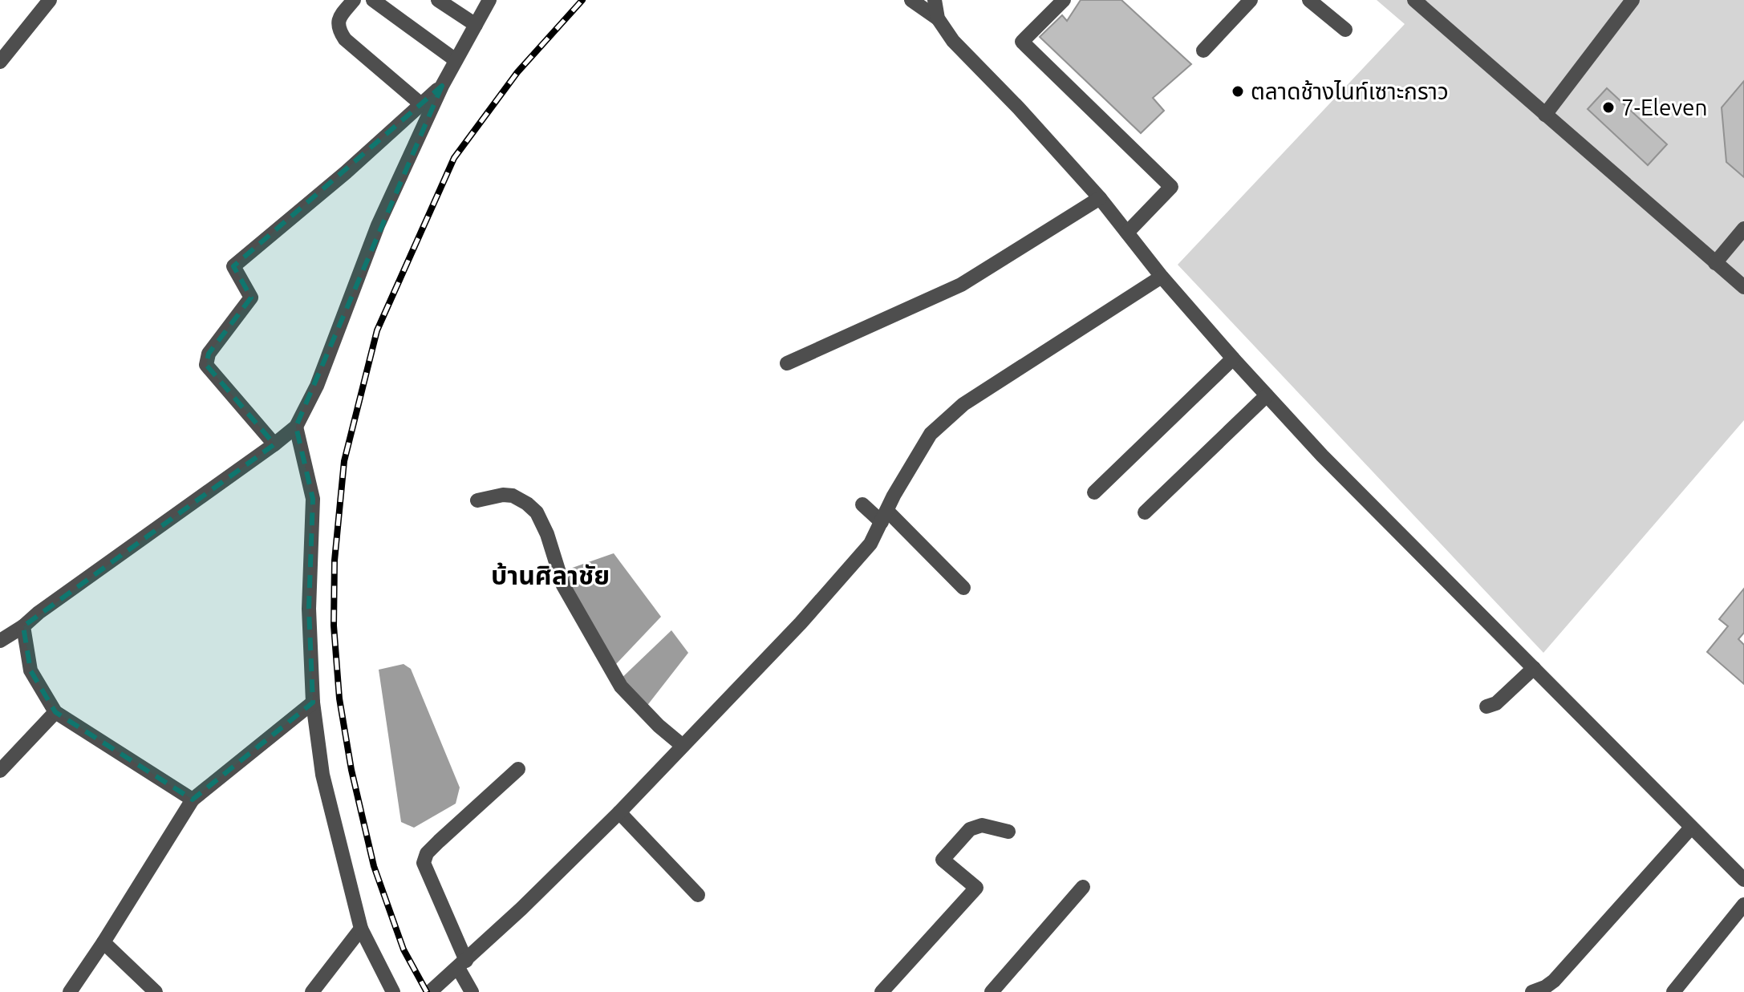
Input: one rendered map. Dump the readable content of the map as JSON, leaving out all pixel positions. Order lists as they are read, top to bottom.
{
  "districts": ["บ้านศิลาชัย"],
  "places": ["ตลาดช้างไนท์เซาะกราว", "7-Eleven"]
}
